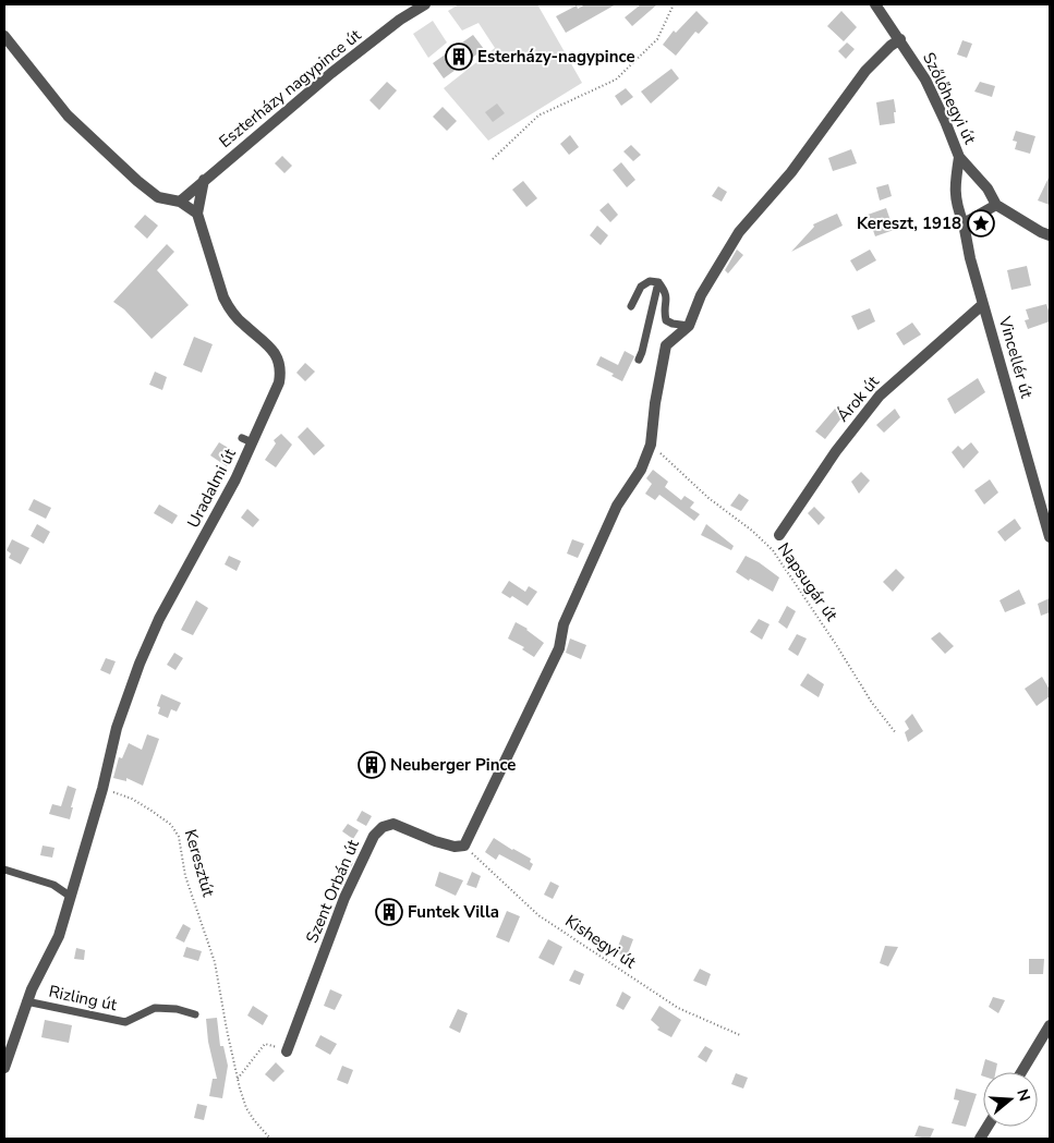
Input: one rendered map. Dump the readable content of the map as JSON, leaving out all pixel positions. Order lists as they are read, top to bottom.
{
  "streets": {
    "street": [
      "Eszterházy nagypince út",
      "Szőlőhegyi út",
      "Vincellér út",
      "Árok út",
      "Uradalmi út",
      "Szent Orbán út"
    ],
    "lane": ["Rizling út"],
    "path": ["Napsugár út", "Keresztút", "Kishegyi út"]
  },
  "crossings": [
    ["Szőlőhegyi út", "Vincellér út"],
    ["Vincellér út", "Árok út"],
    ["Uradalmi út", "Keresztút"],
    ["Szent Orbán út", "Kishegyi út"]
  ],
  "places": {
    "building": ["Esterházy-nagypince", "Neuberger Pince", "Funtek Villa"],
    "place": ["Kereszt, 1918"]
  },
  "north": "right"
}
